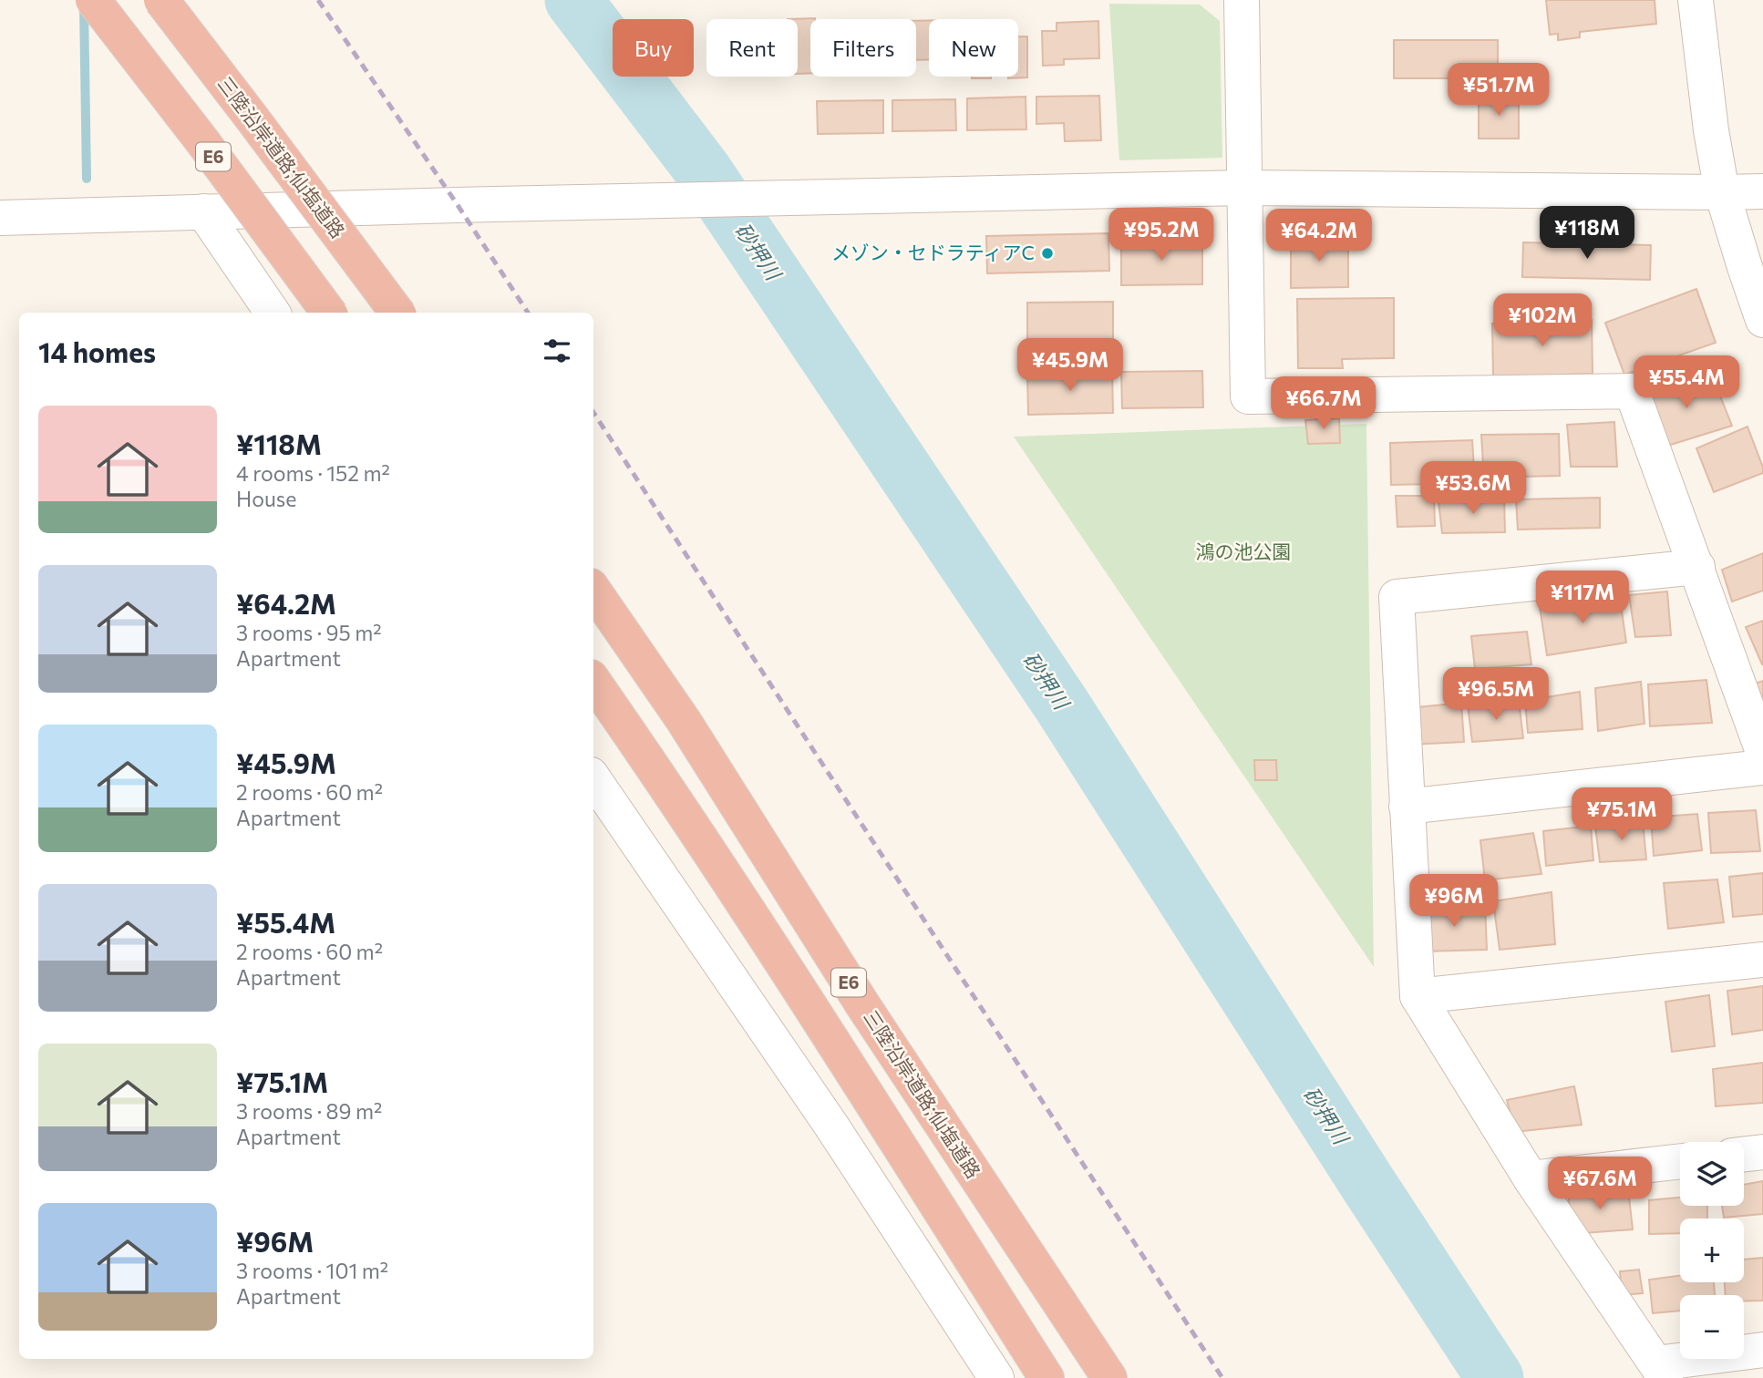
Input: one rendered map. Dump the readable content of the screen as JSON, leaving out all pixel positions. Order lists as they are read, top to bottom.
{
  "streets": {
    "highway": ["E6", "三陸沿岸道路;仙塩道路"]
  },
  "water": ["砂押川"],
  "parks": ["鴻の池公園"],
  "places": ["メゾン・セドラティアC"],
  "page": {
    "chip": [
      "Buy",
      "Rent",
      "Filters",
      "New"
    ],
    "price": [
      "¥51.7M",
      "¥118M",
      "¥95.2M",
      "¥64.2M",
      "¥102M",
      "¥45.9M",
      "¥55.4M",
      "¥66.7M",
      "¥53.6M",
      "¥117M",
      "¥96.5M",
      "¥75.1M",
      "¥96M",
      "¥67.6M"
    ],
    "heading": "14 homes",
    "list": [
      {
        "name": "¥118M",
        "note": "4 rooms · 152 m² · House"
      },
      {
        "name": "¥64.2M",
        "note": "3 rooms · 95 m² · Apartment"
      },
      {
        "name": "¥45.9M",
        "note": "2 rooms · 60 m² · Apartment"
      },
      {
        "name": "¥55.4M",
        "note": "2 rooms · 60 m² · Apartment"
      },
      {
        "name": "¥75.1M",
        "note": "3 rooms · 89 m² · Apartment"
      },
      {
        "name": "¥96M",
        "note": "3 rooms · 101 m² · Apartment"
      }
    ],
    "map_buttons": ["+", "−"]
  }
}
